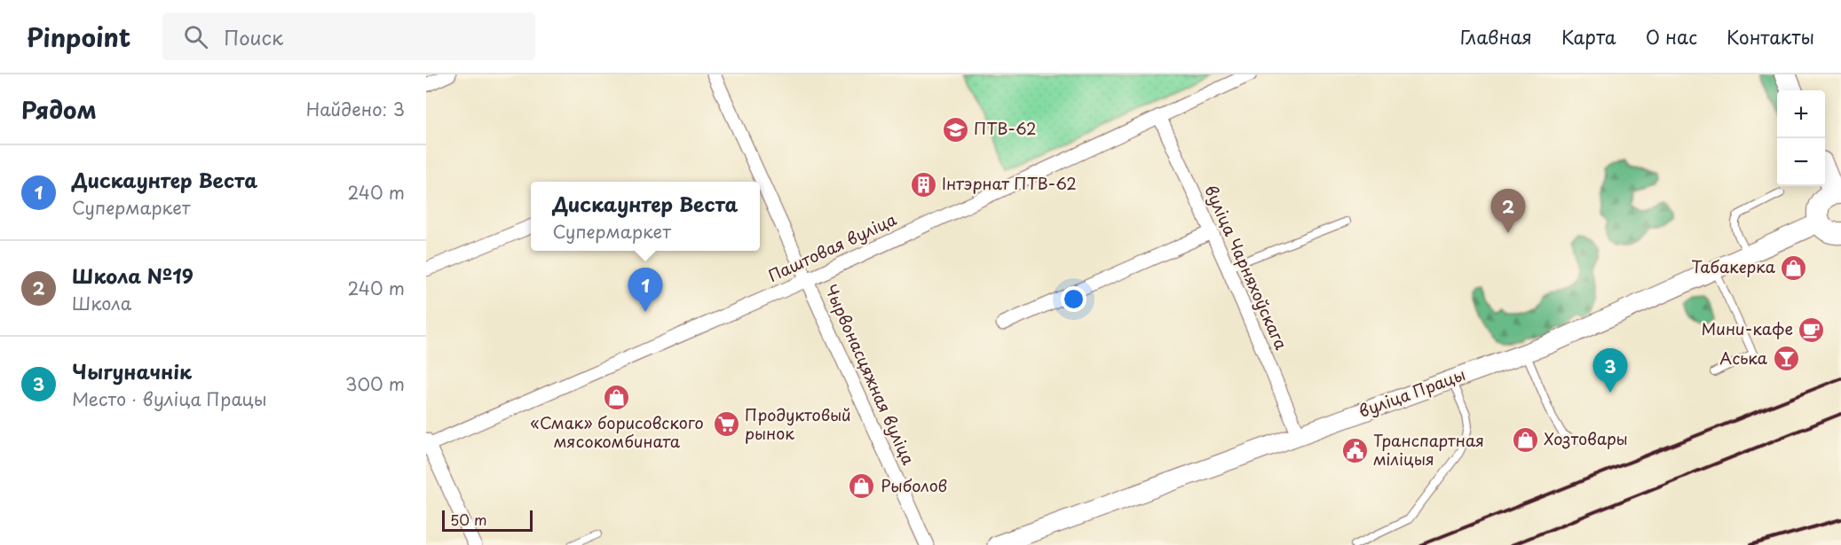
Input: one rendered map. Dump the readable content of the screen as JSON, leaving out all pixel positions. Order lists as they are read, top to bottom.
{
  "streets": {
    "main road": ["вуліца Працы"],
    "street": ["Паштовая вуліца", "вуліца Чарняхоўскага", "Чырвонасцяжная вуліца"]
  },
  "crossings": [
    ["Паштовая вуліца", "вуліца Чарняхоўскага"],
    ["Паштовая вуліца", "Чырвонасцяжная вуліца"],
    ["вуліца Чарняхоўскага", "вуліца Працы"]
  ],
  "places": {
    "school or university": ["ПТВ-62"],
    "building": ["Інтэрнат ПТВ-62"],
    "shop": [
      "Табакерка",
      "«Смак» борисовского мясокомбината",
      "Хозтовары",
      "Рыболов"
    ],
    "cafe": ["Мини-кафе"],
    "bar": ["Аська"],
    "supermarket": ["Продуктовый рынок"],
    "public building": ["Транспартная міліцыя"]
  },
  "scale_bar": "50 m",
  "page": {
    "header": "Pinpoint",
    "search": "Поиск",
    "nav": [
      "Главная",
      "Карта",
      "О нас",
      "Контакты"
    ],
    "heading": ["Рядом", "Найдено: 3"],
    "map_buttons": ["+", "−"],
    "list": [
      {
        "mark": "1",
        "name": "Дискаунтер Веста",
        "note": "Супермаркет",
        "value": "240 m"
      },
      {
        "mark": "2",
        "name": "Школа №19",
        "note": "Школа",
        "value": "240 m"
      },
      {
        "mark": "3",
        "name": "Чыгуначнік",
        "note": "Место · вуліца Працы",
        "value": "300 m"
      }
    ],
    "popup": ["Дискаунтер Веста", "Супермаркет"],
    "pins": ["2", "1", "3"],
    "scale": "50 m"
  }
}
